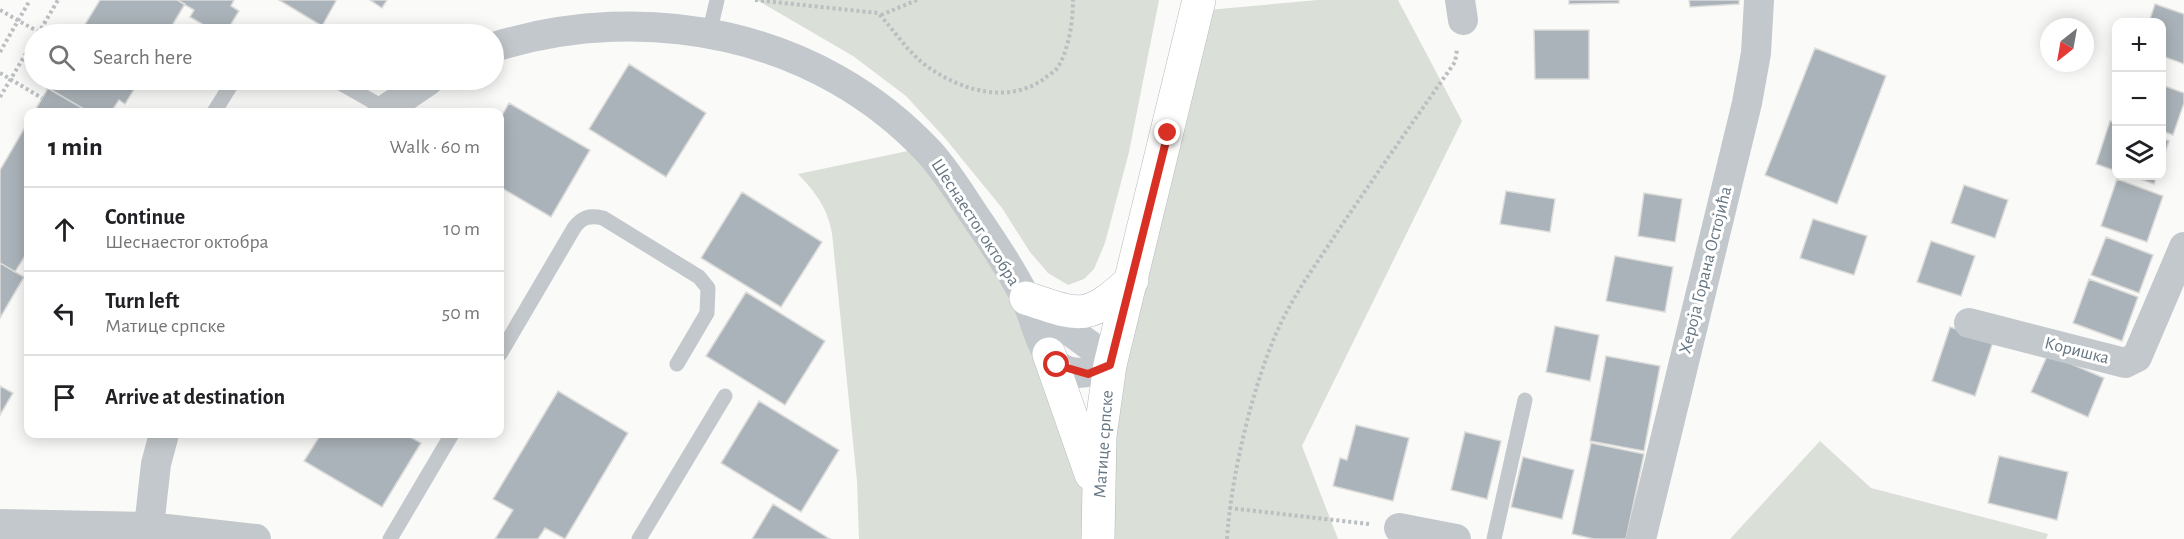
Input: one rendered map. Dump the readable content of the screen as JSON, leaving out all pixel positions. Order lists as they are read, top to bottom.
{
  "streets": {
    "main road": ["Матице српске"],
    "street": ["Шеснаестог октобра", "Хероја Горана Остојића", "Коришка"]
  },
  "crossings": [
    ["Шеснаестог октобра", "Матице српске"]
  ],
  "north": "bottom left",
  "page": {
    "map_buttons": ["+", "−"],
    "search": "Search here",
    "heading": ["1 min", "Walk · 60 m"],
    "list": [
      ["Continue", "Шеснаестог октобра", "10 m"],
      ["Turn left", "Матице српске", "50 m"],
      "Arrive at destination"
    ]
  }
}
